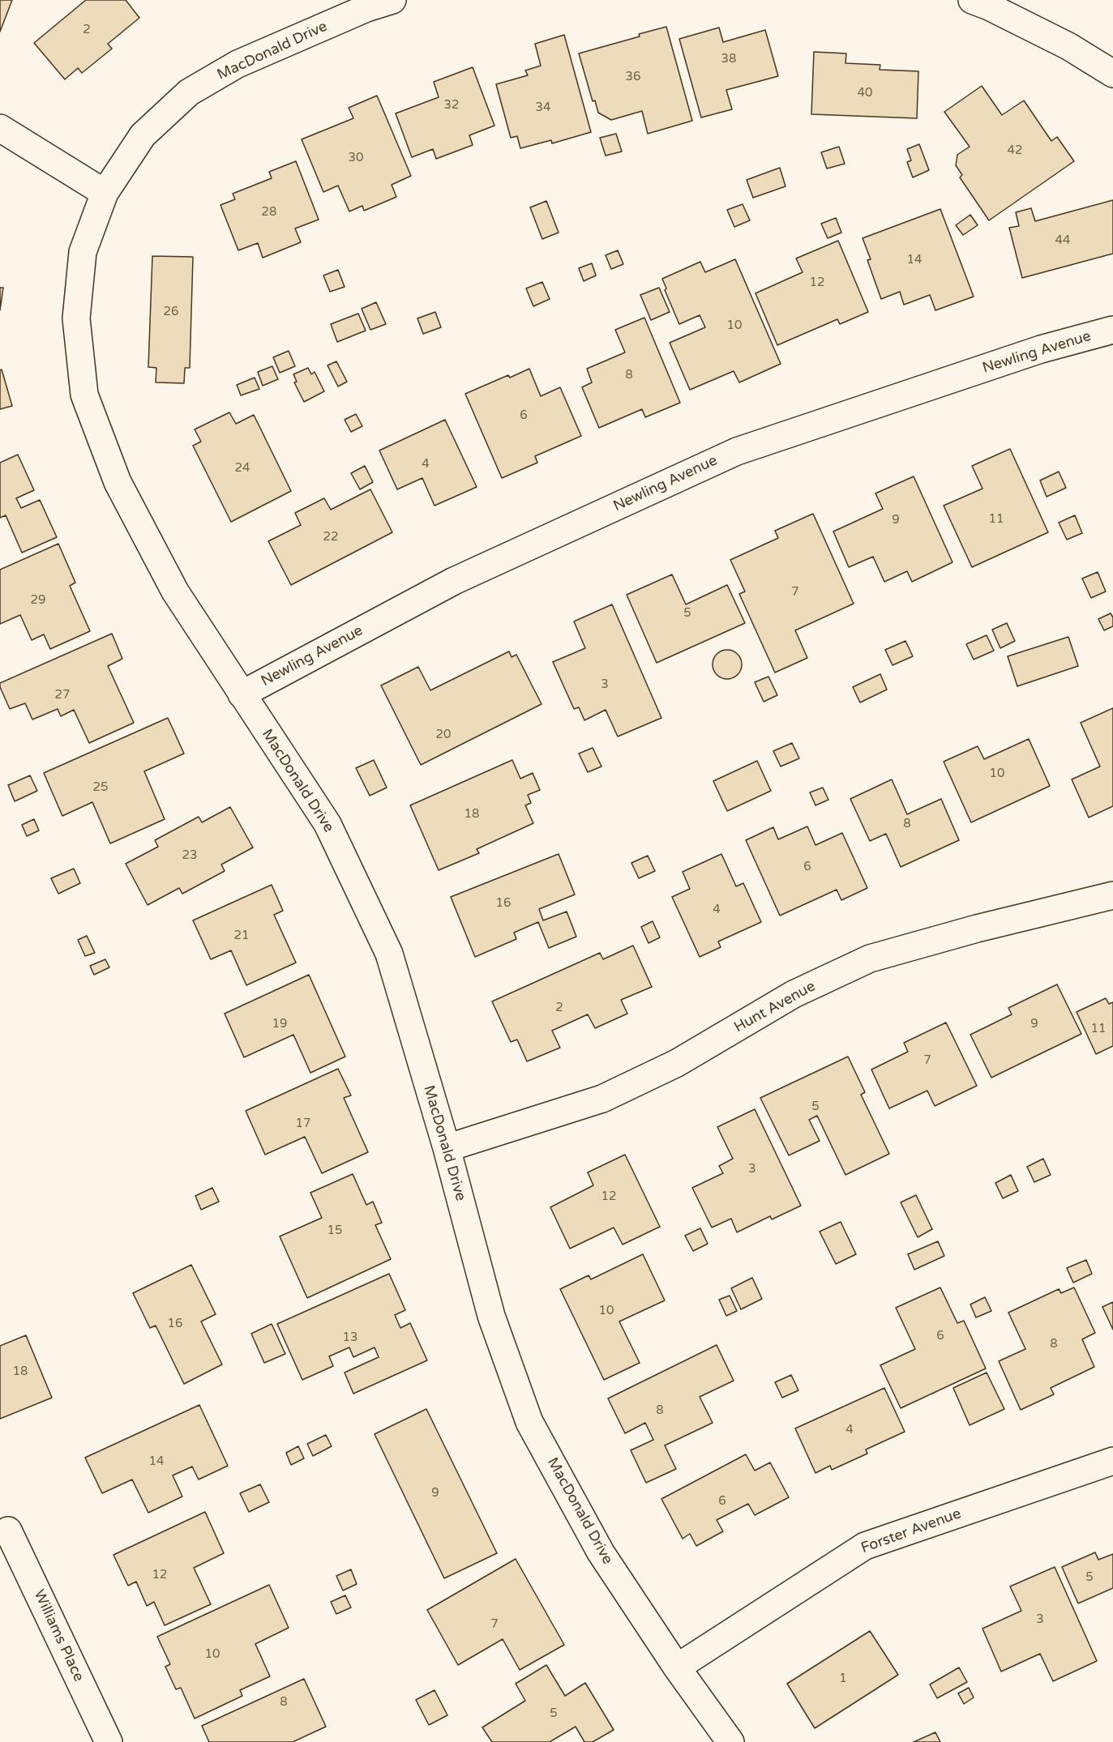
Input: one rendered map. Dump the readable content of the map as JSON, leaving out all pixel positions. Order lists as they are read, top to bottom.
{
  "streets": {
    "street": [
      "MacDonald Drive",
      "Newling Avenue",
      "Hunt Avenue",
      "Forster Avenue",
      "Williams Place"
    ]
  },
  "crossings": [
    ["MacDonald Drive", "Newling Avenue"],
    ["MacDonald Drive", "Hunt Avenue"],
    ["MacDonald Drive", "Forster Avenue"]
  ],
  "house_numbers": [
    "2",
    "38",
    "36",
    "40",
    "32",
    "34",
    "42",
    "30",
    "28",
    "44",
    "14",
    "12",
    "26",
    "10",
    "8",
    "6",
    "4",
    "24",
    "11",
    "9",
    "22",
    "7",
    "29",
    "5",
    "3",
    "27",
    "20",
    "10",
    "25",
    "18",
    "8",
    "23",
    "6",
    "16",
    "4",
    "21",
    "2",
    "19",
    "9",
    "11",
    "7",
    "5",
    "17",
    "3",
    "12",
    "15",
    "10",
    "16",
    "6",
    "13",
    "8",
    "18",
    "8",
    "4",
    "14",
    "9",
    "6",
    "12",
    "5",
    "3",
    "7",
    "10",
    "1",
    "8",
    "5"
  ]
}
